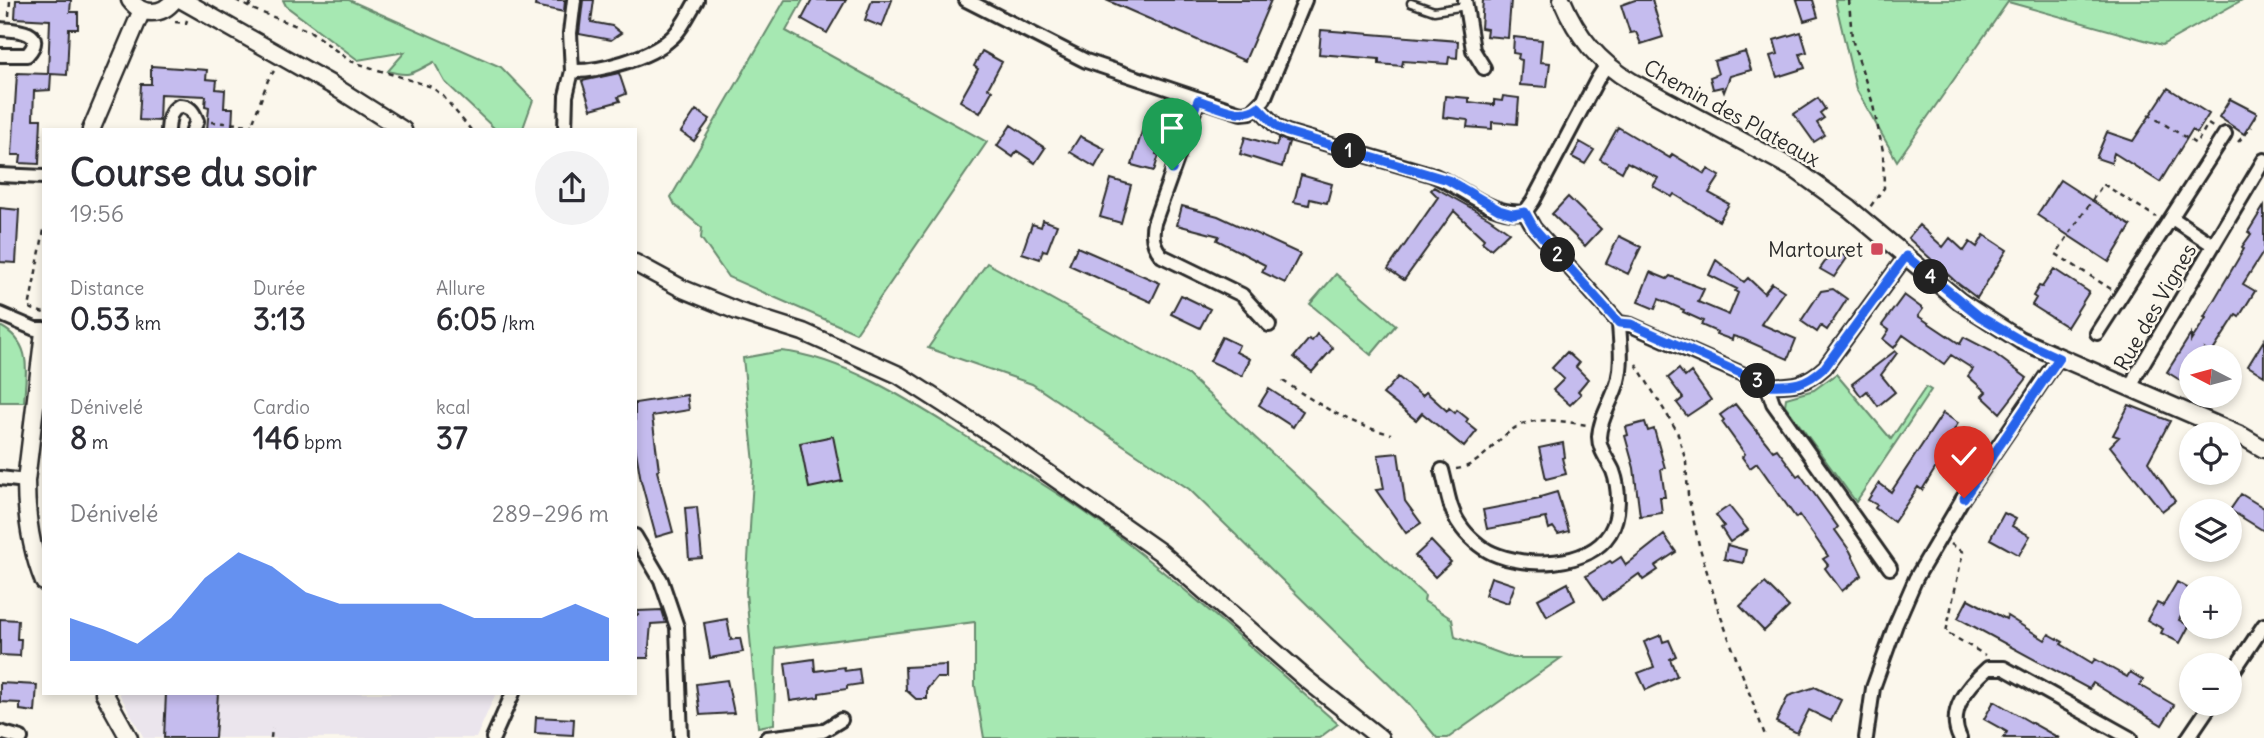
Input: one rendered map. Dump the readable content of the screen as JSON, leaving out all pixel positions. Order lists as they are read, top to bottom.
{
  "streets": {
    "street": ["Chemin des Plateaux", "Rue des Vignes"]
  },
  "crossings": [
    ["Chemin des Plateaux", "Rue des Vignes"]
  ],
  "places": {
    "transit": ["Martouret"]
  },
  "north": "left",
  "page": {
    "heading": ["Course du soir", "19:56"],
    "pins": [
      "1",
      "2",
      "4",
      "3"
    ],
    "stats": [
      ["Distance", "0.53 km"],
      ["Durée", "3:13"],
      ["Allure", "6:05 /km"],
      ["Dénivelé", "8 m"],
      ["Cardio", "146 bpm"],
      ["kcal", "37"]
    ],
    "map_buttons": ["+", "−"],
    "chart": ["Dénivelé", "289–296 m"]
  }
}
